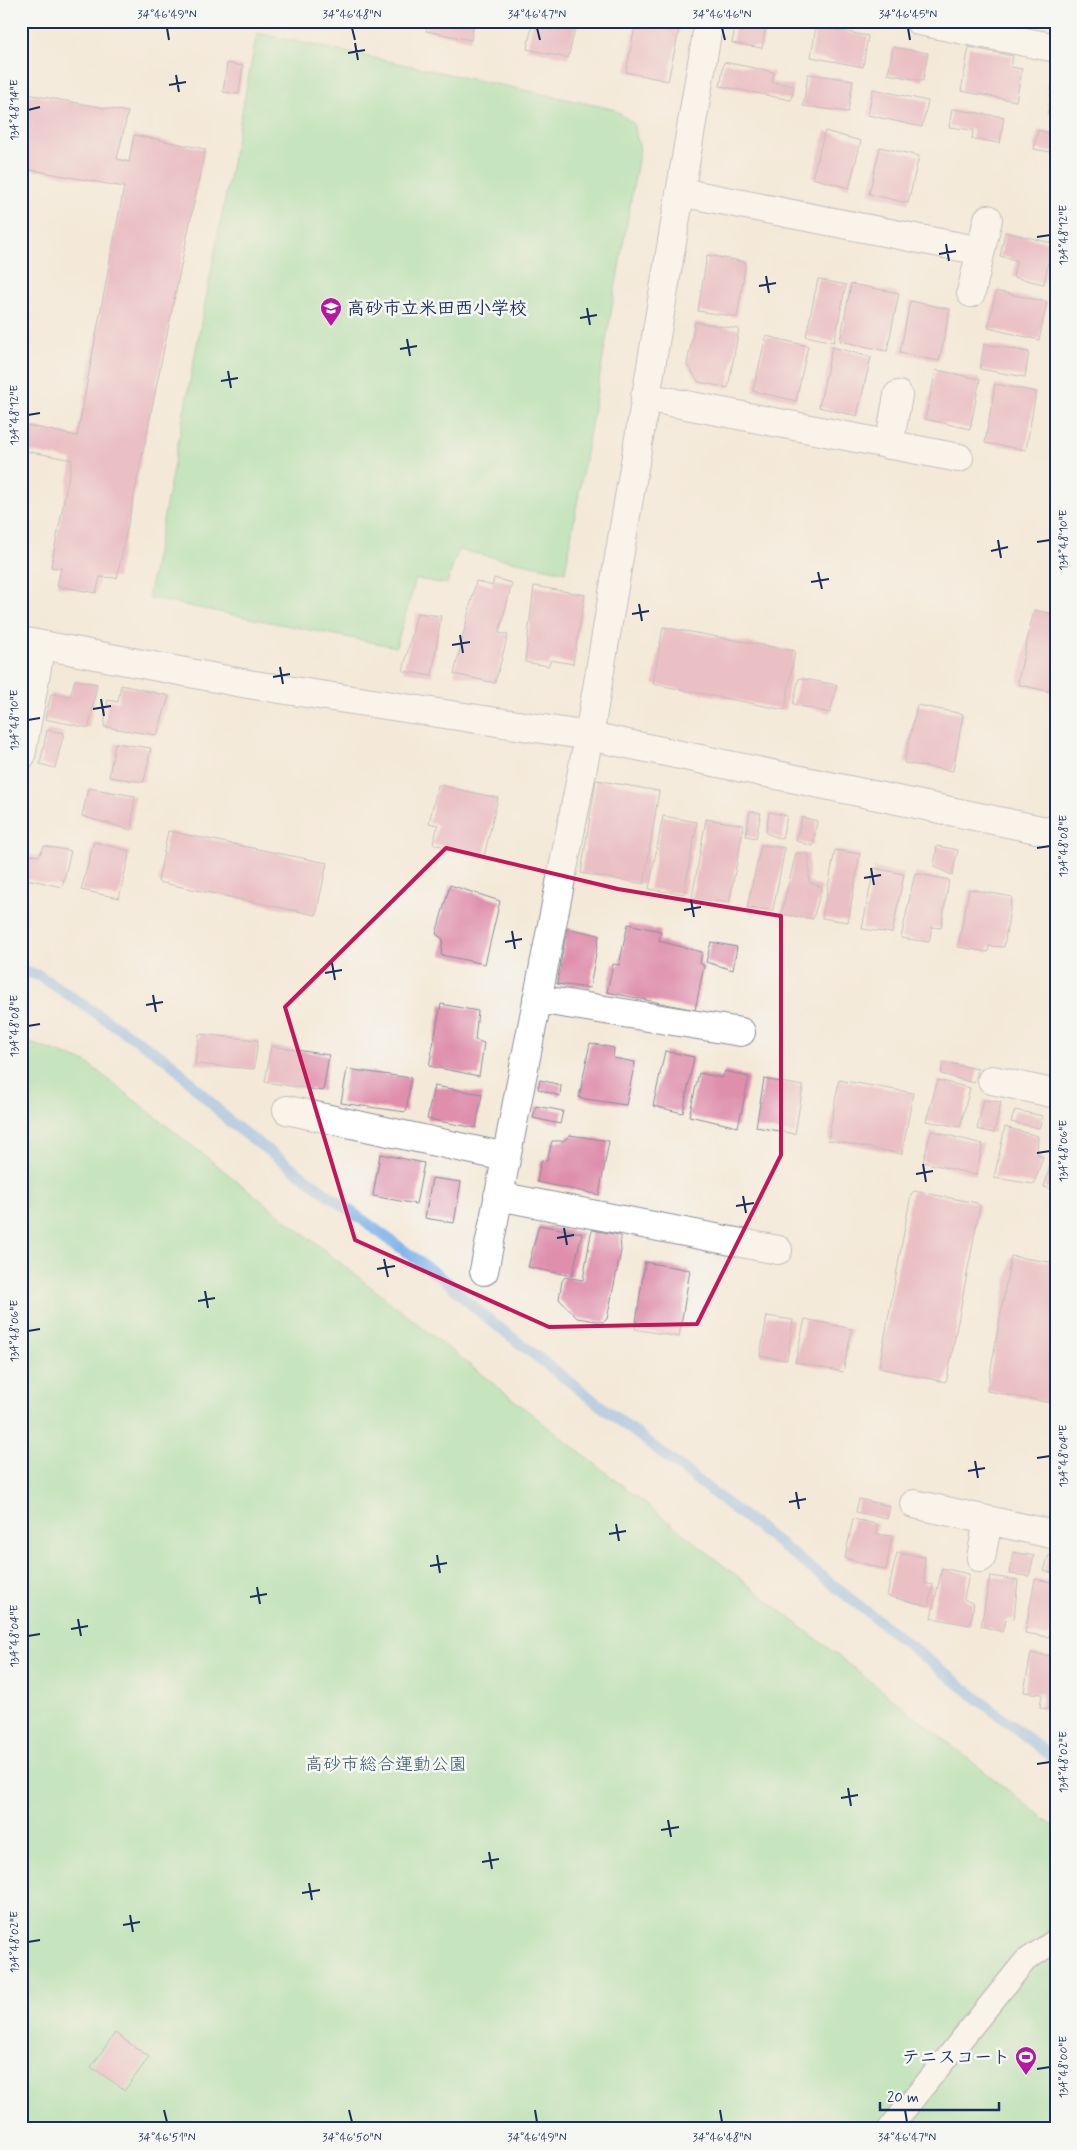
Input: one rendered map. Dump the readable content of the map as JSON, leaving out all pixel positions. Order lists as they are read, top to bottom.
{
  "parks": ["高砂市総合運動公園"],
  "places": {
    "school or university": ["高砂市立米田西小学校"],
    "sports": ["テニスコート"]
  },
  "scale_bar": "20 m",
  "coordinates": [
    "34°46'49\"N",
    "34°46'48\"N",
    "34°46'47\"N",
    "34°46'46\"N",
    "34°46'45\"N",
    "134°48'14\"E",
    "134°48'12\"E",
    "134°48'10\"E",
    "134°48'08\"E",
    "134°48'06\"E",
    "134°48'04\"E",
    "134°48'02\"E",
    "134°48'00\"E",
    "34°46'51\"N",
    "34°46'50\"N"
  ]
}
